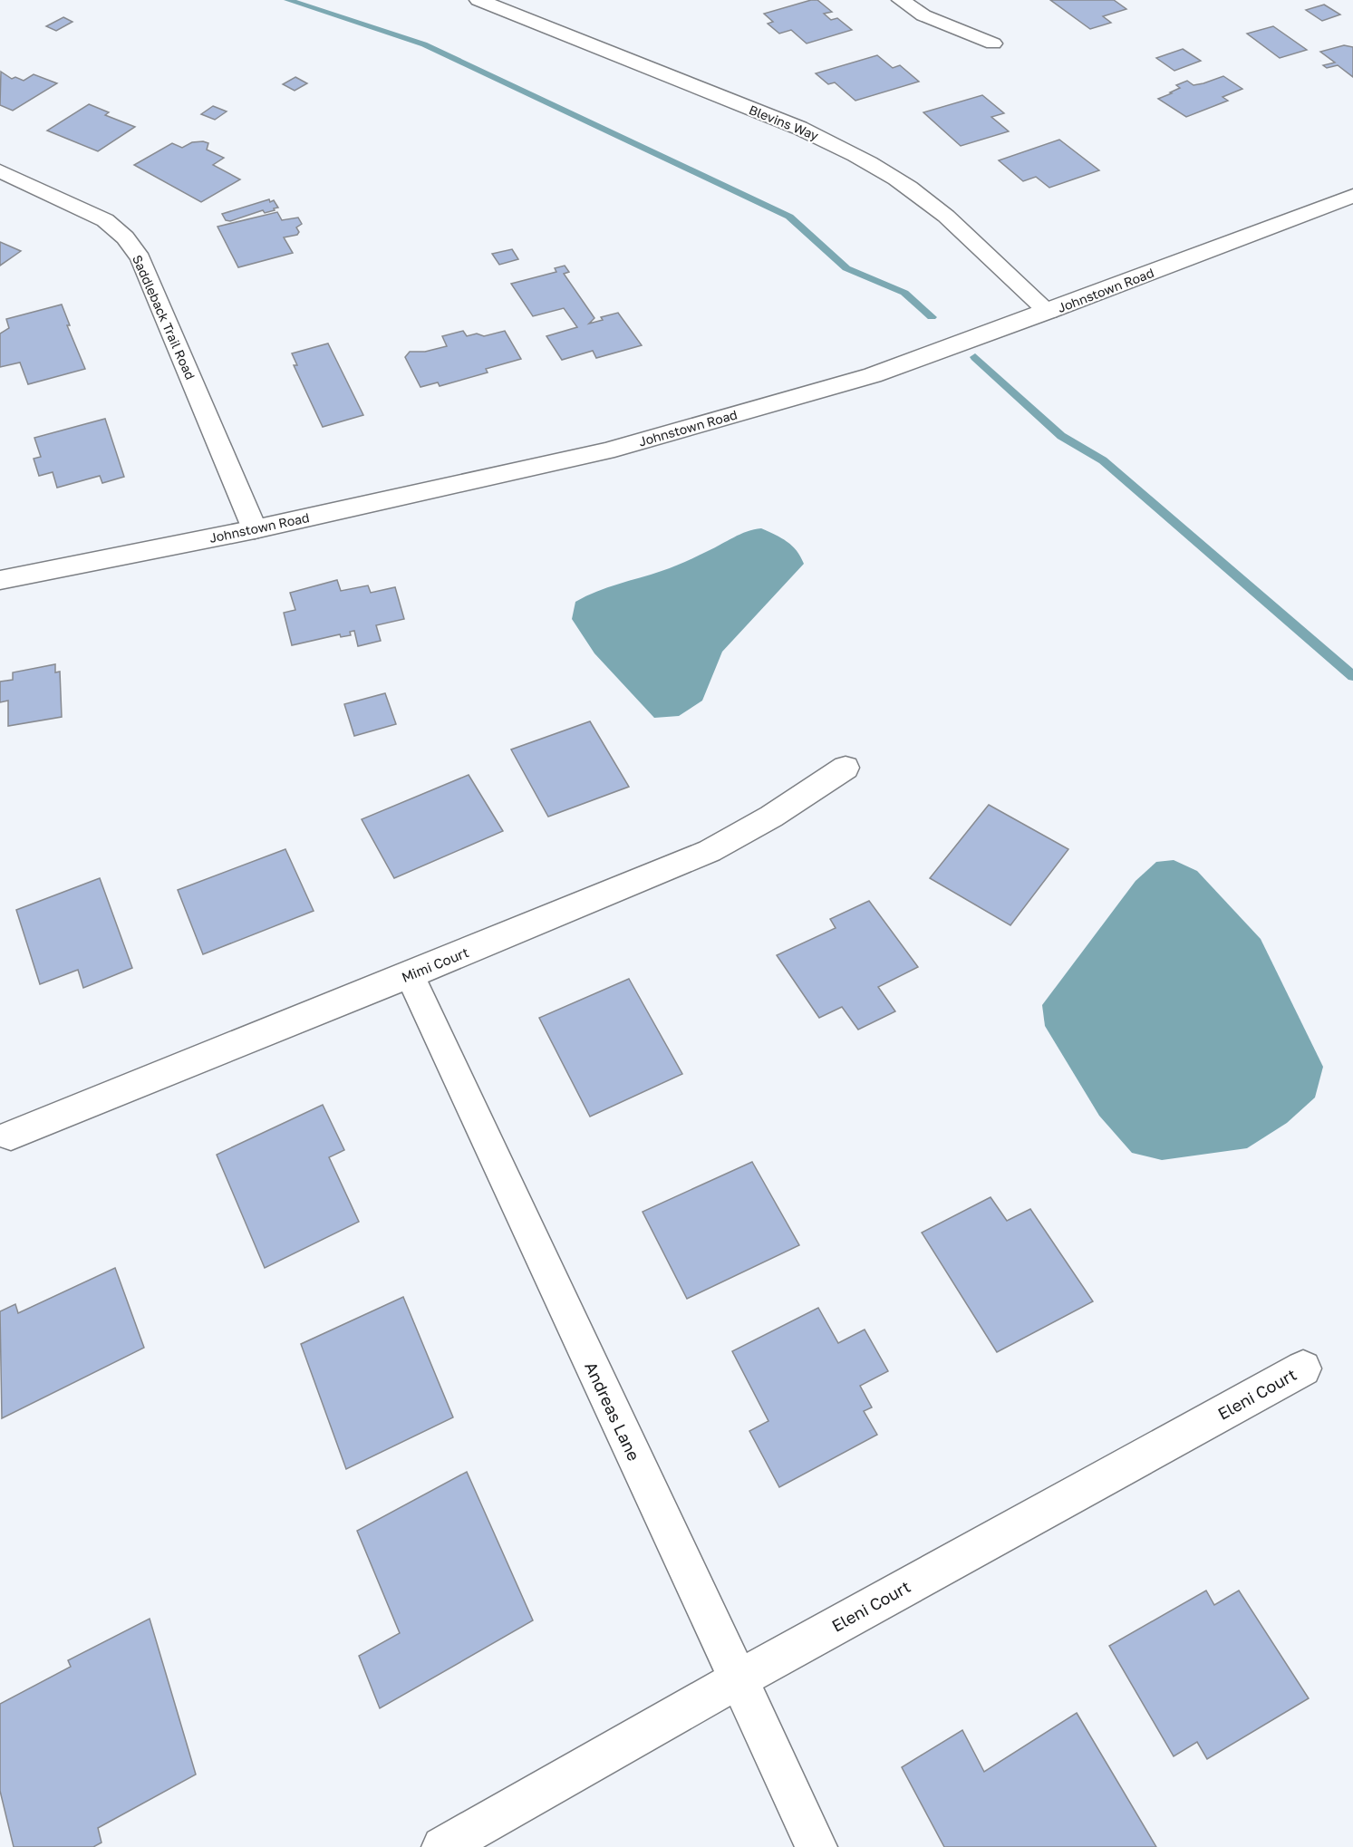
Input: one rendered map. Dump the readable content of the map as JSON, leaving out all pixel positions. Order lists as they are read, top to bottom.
{
  "streets": {
    "street": [
      "Blevins Way",
      "Johnstown Road",
      "Saddleback Trail Road",
      "Mimi Court",
      "Eleni Court",
      "Andreas Lane"
    ]
  },
  "crossings": [
    ["Blevins Way", "Johnstown Road"],
    ["Johnstown Road", "Saddleback Trail Road"],
    ["Mimi Court", "Andreas Lane"],
    ["Eleni Court", "Andreas Lane"]
  ]
}
